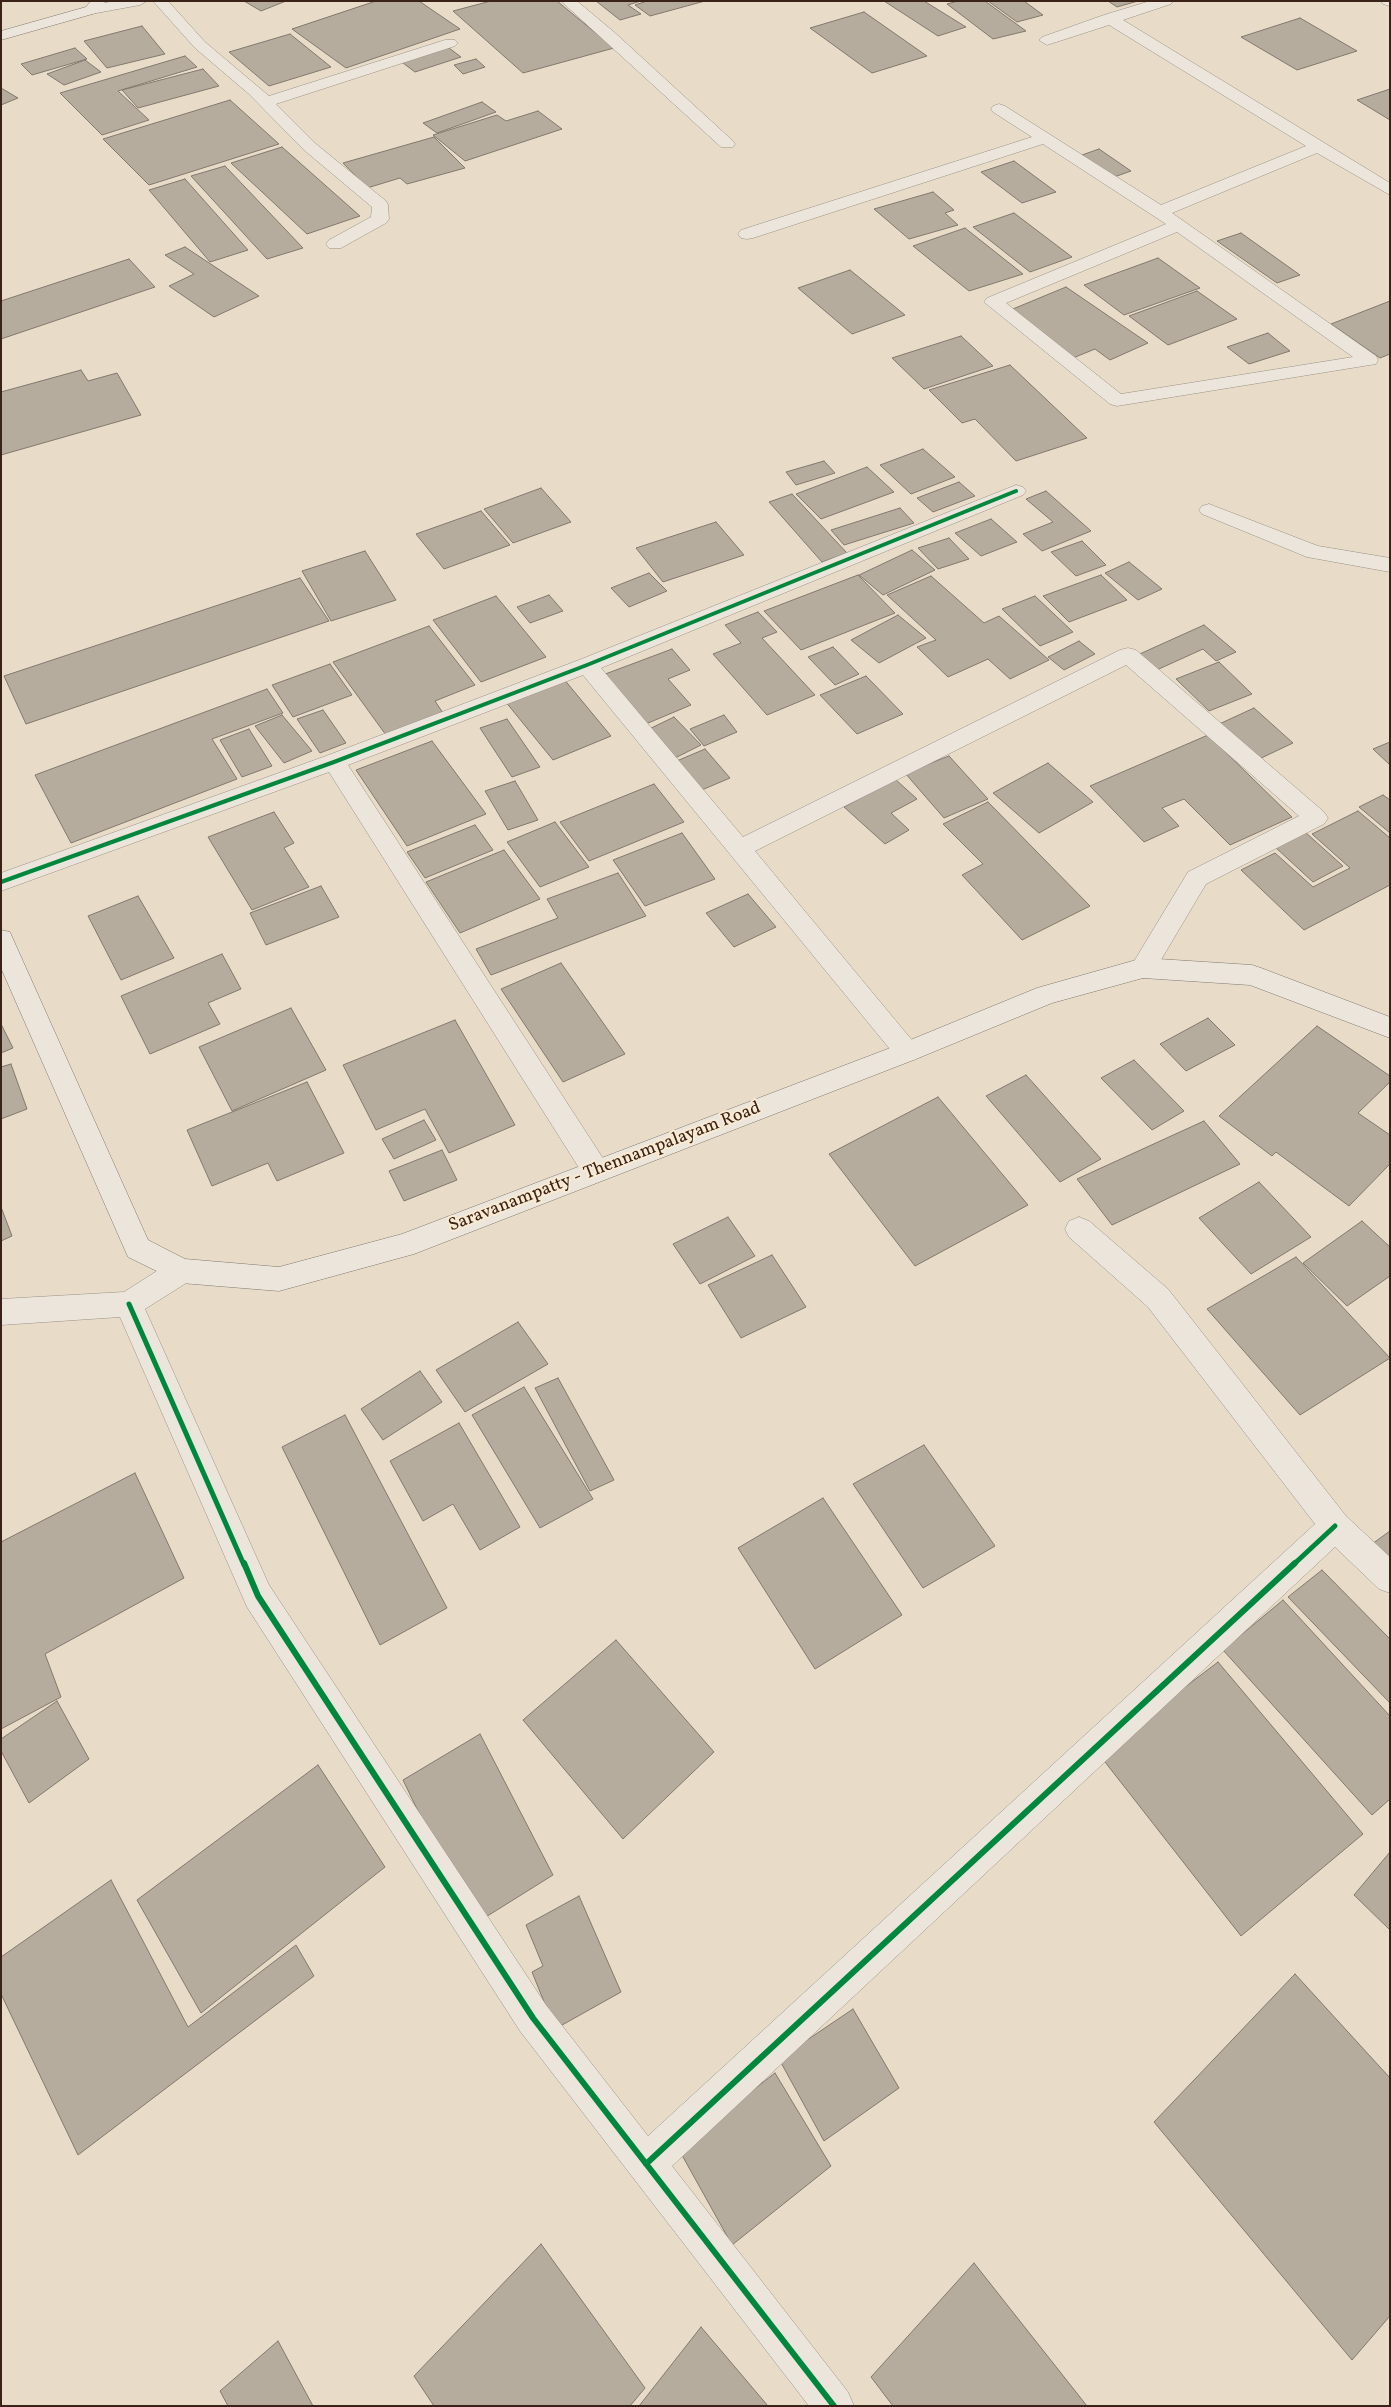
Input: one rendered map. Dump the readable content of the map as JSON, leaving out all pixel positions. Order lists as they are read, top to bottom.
{
  "streets": {
    "street": ["Saravanampatty - Thennampalayam Road"]
  }
}
